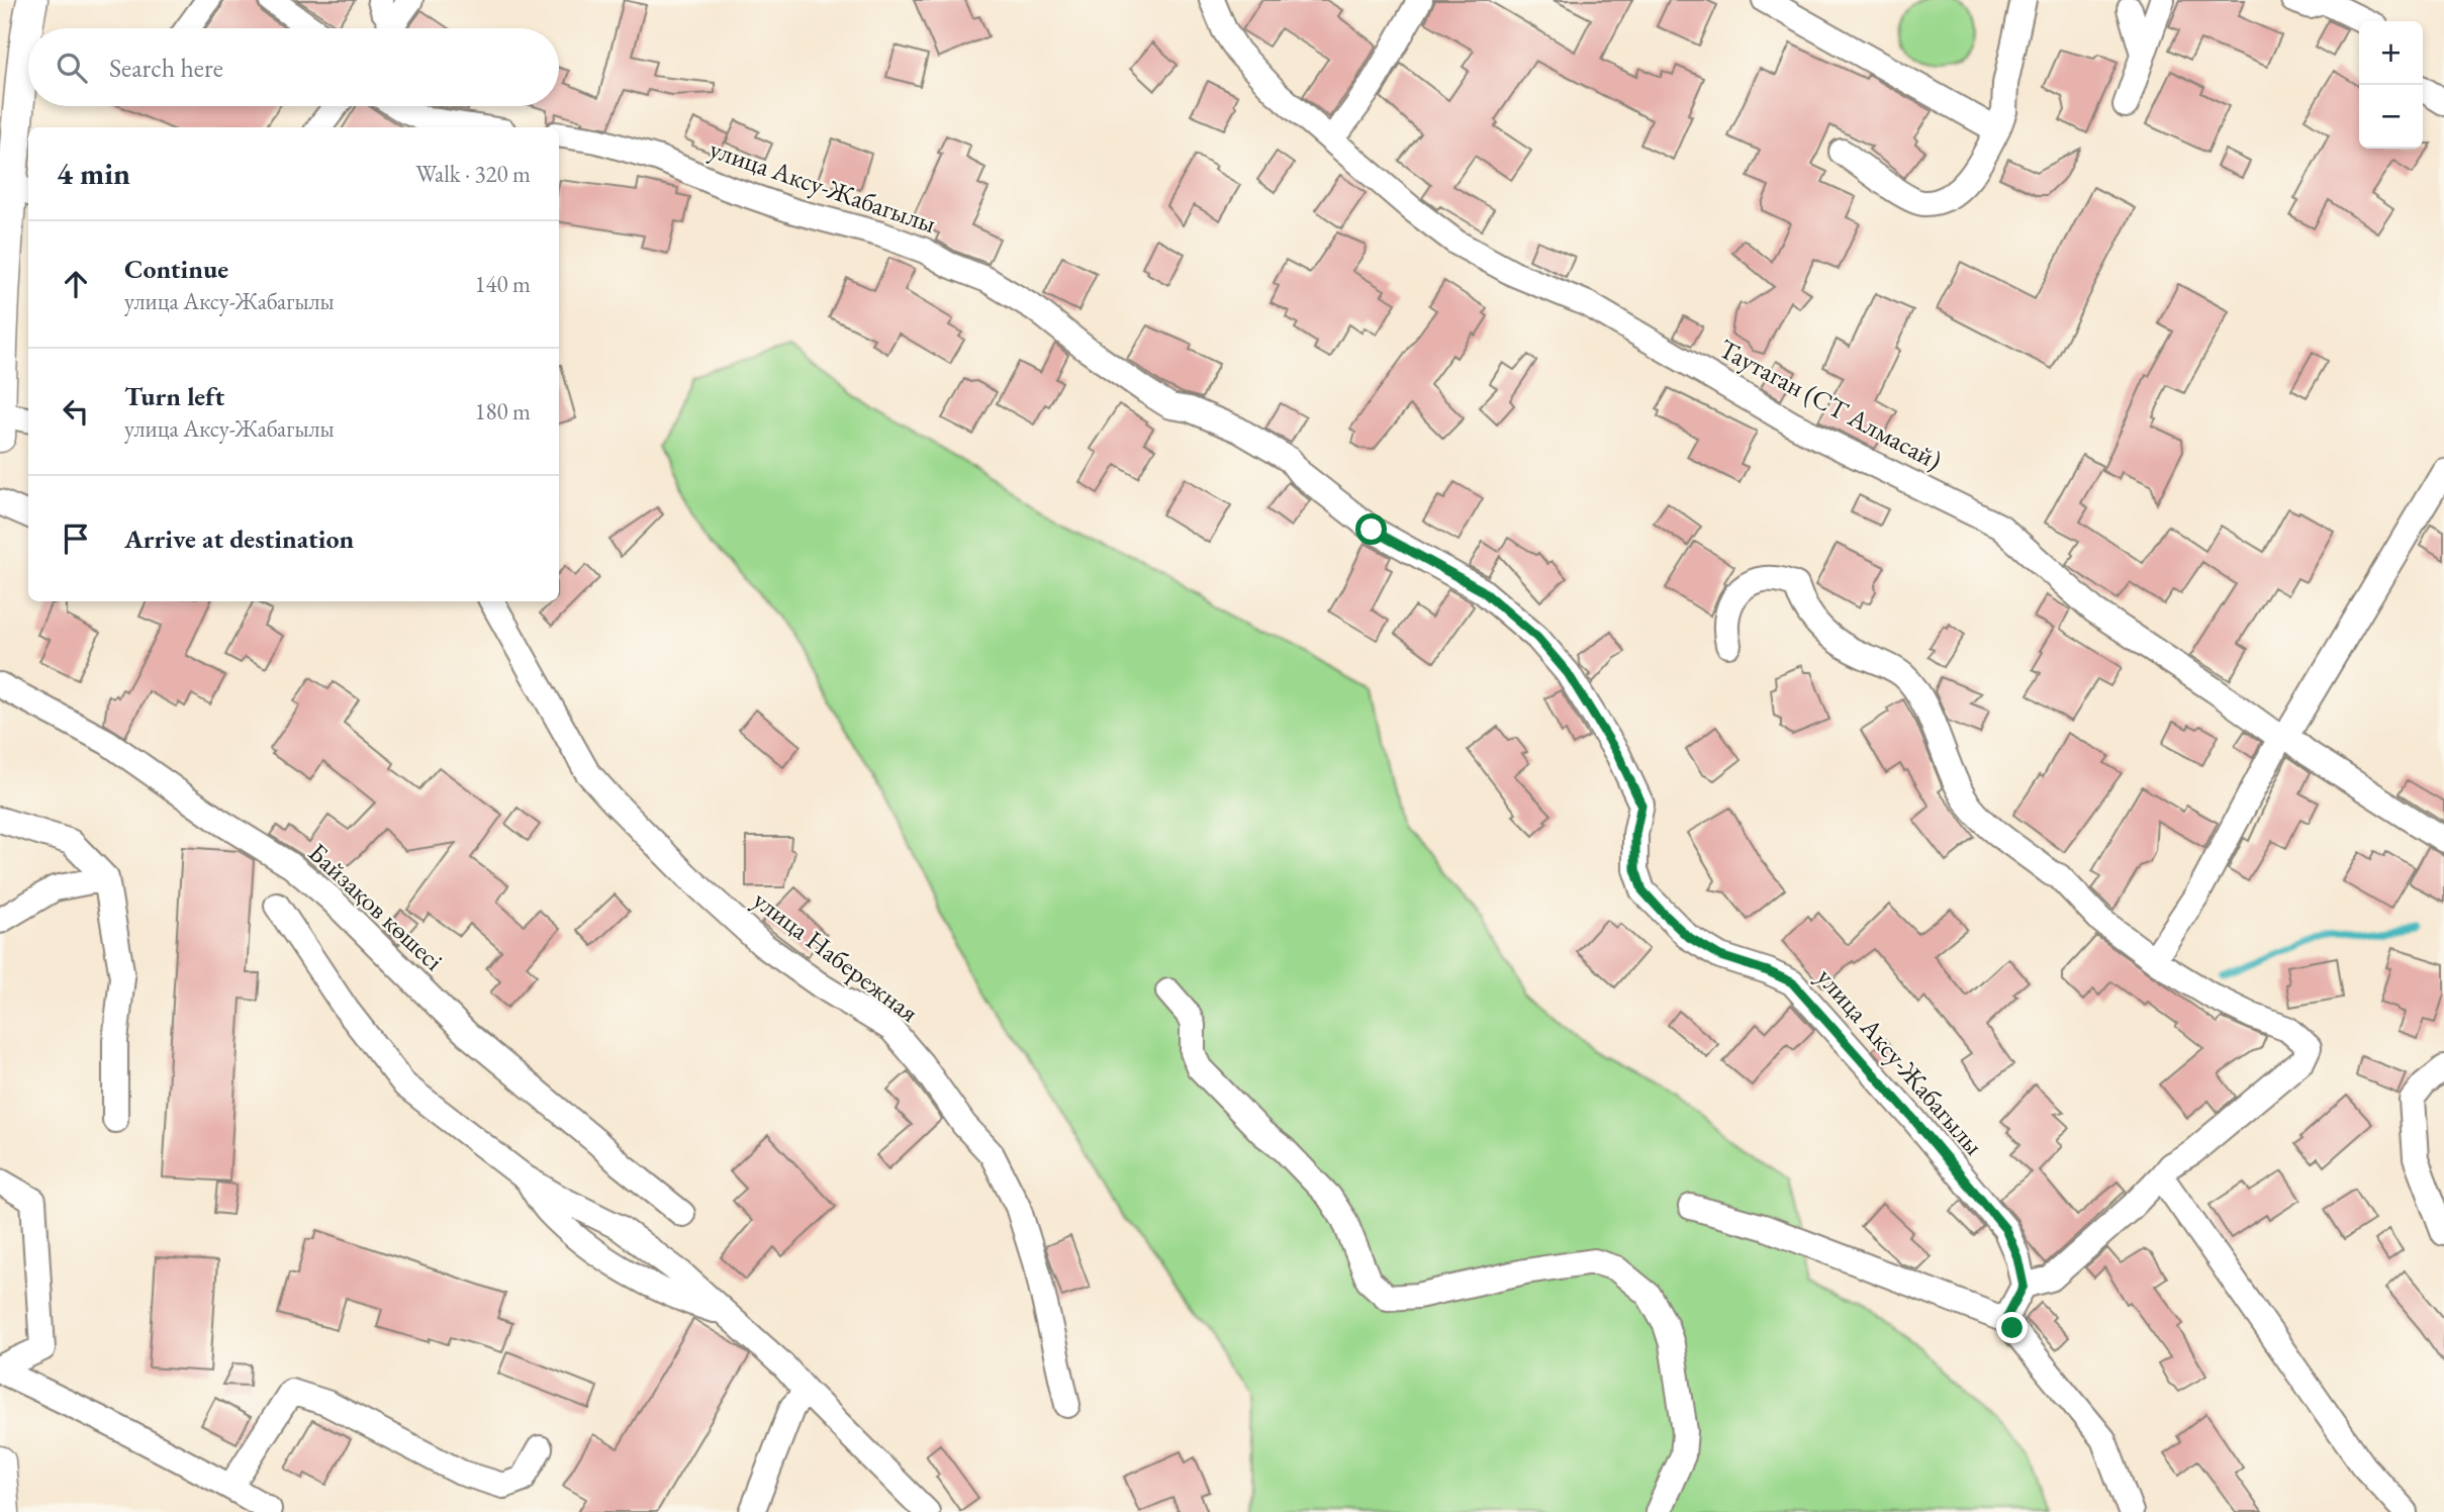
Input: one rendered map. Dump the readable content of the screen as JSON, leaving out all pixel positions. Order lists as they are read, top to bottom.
{
  "streets": {
    "street": [
      "улица Аксу-Жабагылы",
      "Таутаган (СТ Алмасай)",
      "Байзақов көшесі",
      "улица Набережная"
    ]
  },
  "page": {
    "map_buttons": ["+", "−"],
    "search": "Search here",
    "heading": ["4 min", "Walk · 320 m"],
    "list": [
      ["Continue", "улица Аксу-Жабагылы", "140 m"],
      ["Turn left", "улица Аксу-Жабагылы", "180 m"],
      "Arrive at destination"
    ]
  }
}
